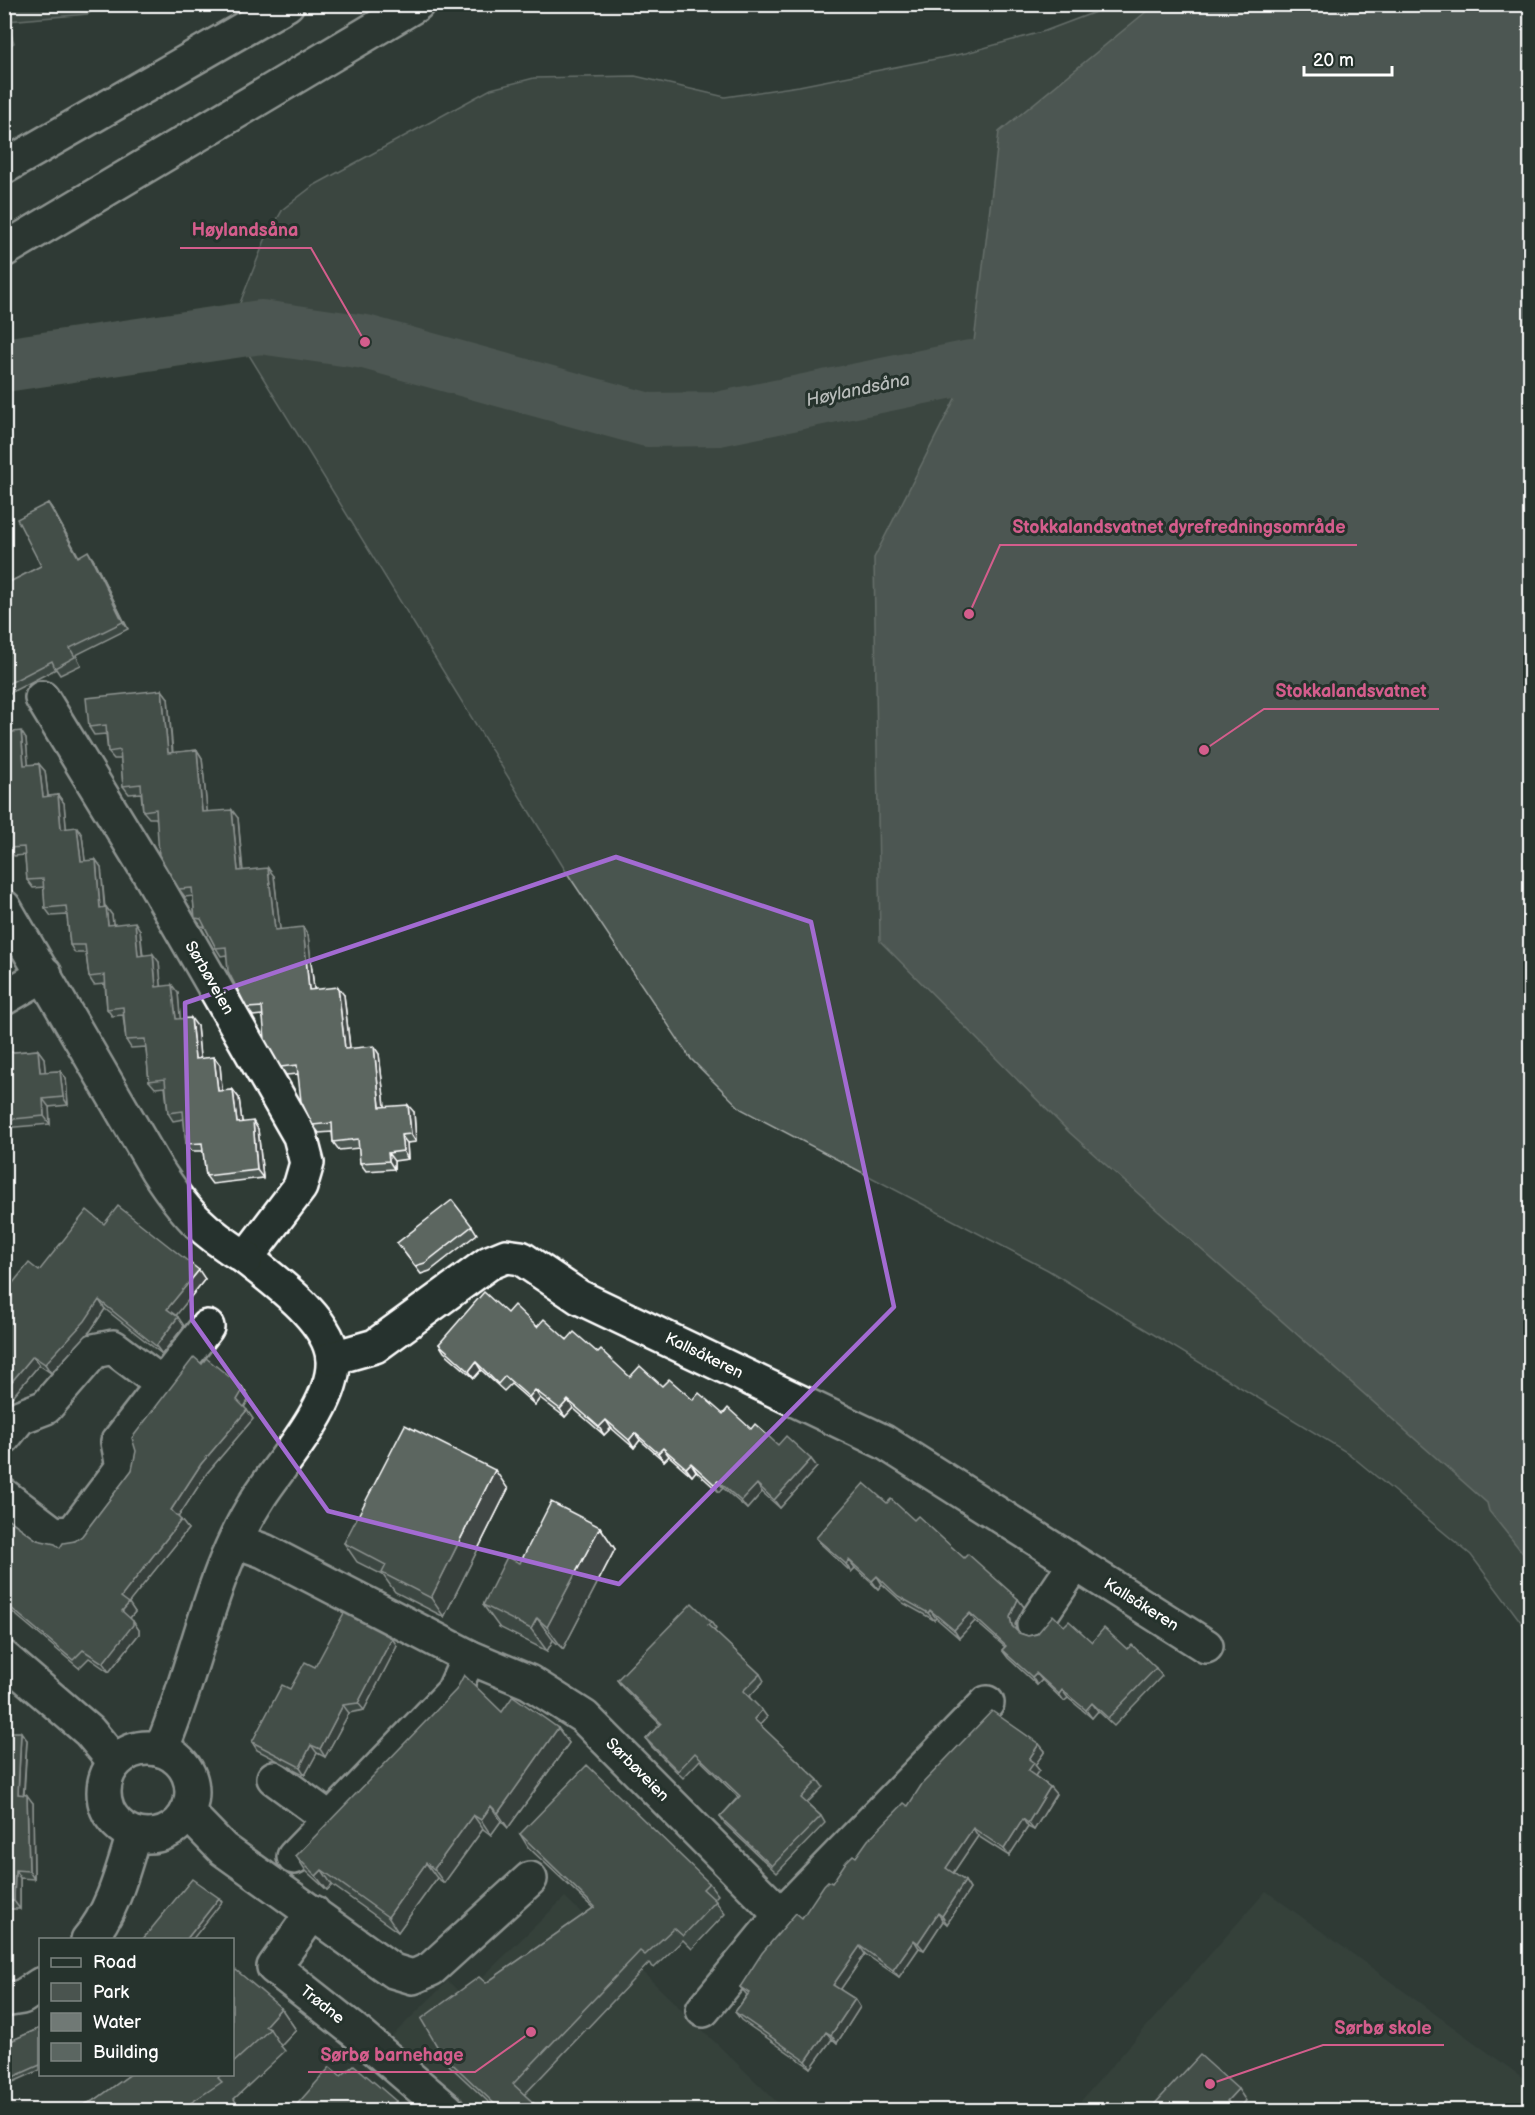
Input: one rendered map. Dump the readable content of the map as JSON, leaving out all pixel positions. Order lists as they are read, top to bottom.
{
  "streets": {
    "main road": ["Sørbøveien", "Kallsåkeren", "Trødne"]
  },
  "water": ["Høylandsåna"],
  "places": [
    "Høylandsåna",
    "Stokkalandsvatnet dyrefredningsområde",
    "Stokkalandsvatnet",
    "Sørbø barnehage",
    "Sørbø skole"
  ],
  "legend": [
    "Road",
    "Park",
    "Water",
    "Building"
  ],
  "scale_bar": "20 m"
}
